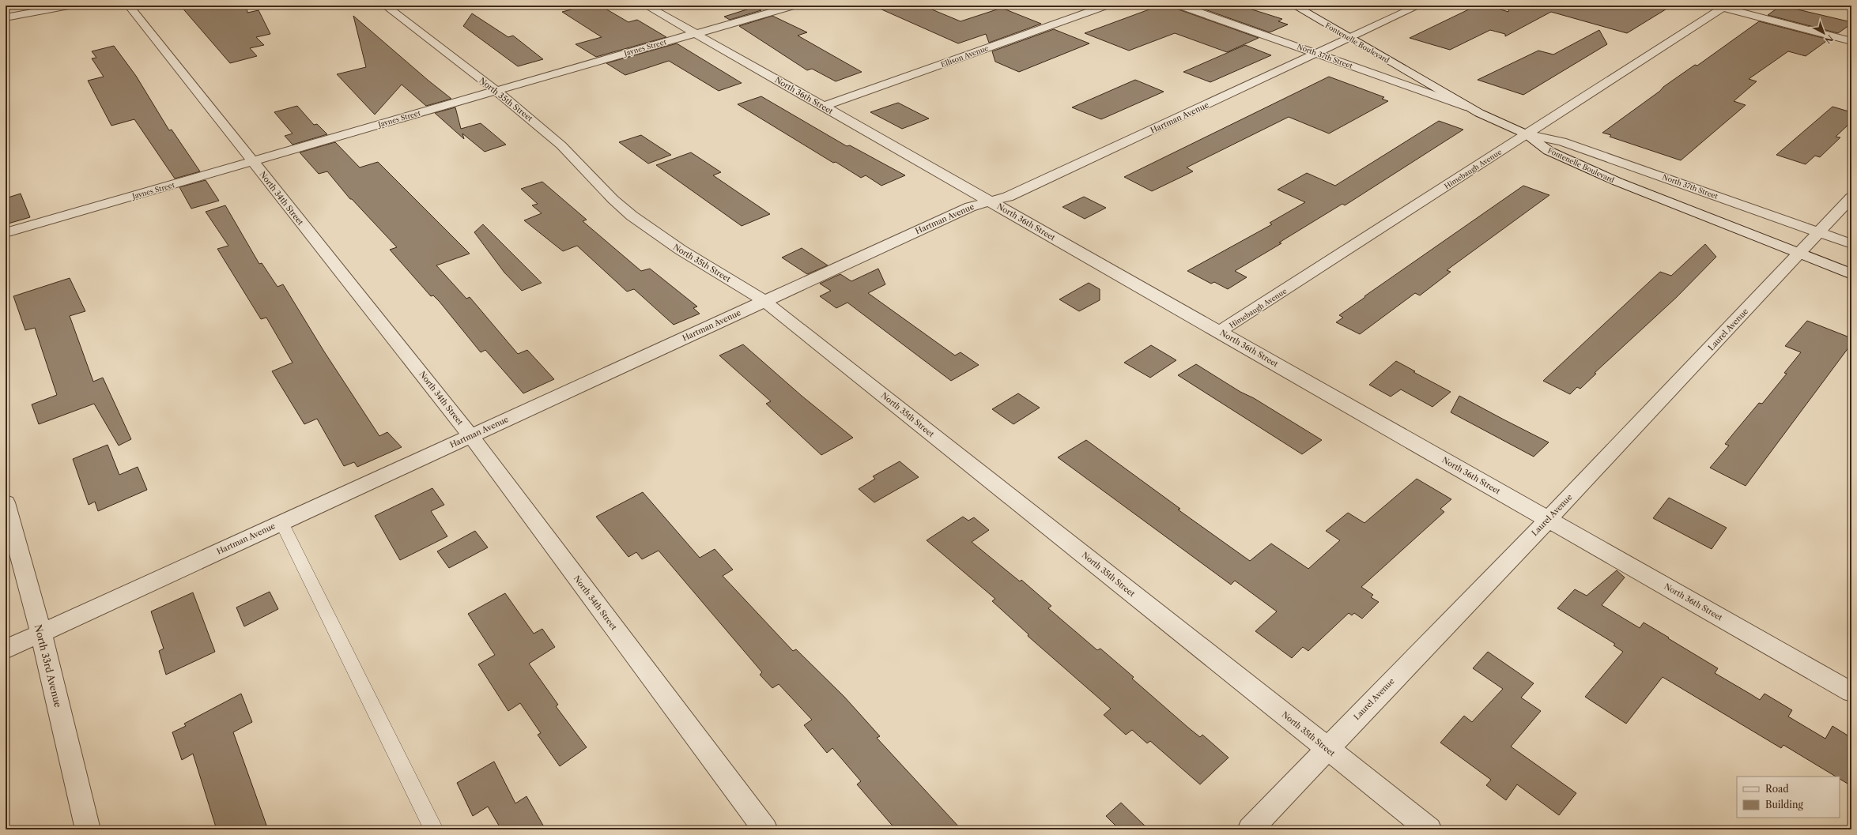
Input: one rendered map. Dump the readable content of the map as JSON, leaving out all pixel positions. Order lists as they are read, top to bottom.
{
  "streets": {
    "street": [
      "Fontenelle Boulevard",
      "Jaynes Street",
      "Ellison Avenue",
      "North 37th Street",
      "North 36th Street",
      "North 35th Street",
      "Hartman Avenue",
      "Himebaugh Avenue",
      "North 34th Street",
      "Laurel Avenue",
      "North 33rd Avenue"
    ]
  },
  "crossings": [
    ["Fontenelle Boulevard", "North 37th Street"],
    ["Fontenelle Boulevard", "Hartman Avenue"],
    ["Fontenelle Boulevard", "Himebaugh Avenue"],
    ["Fontenelle Boulevard", "Laurel Avenue"],
    ["Jaynes Street", "North 36th Street"],
    ["Jaynes Street", "North 35th Street"],
    ["Jaynes Street", "North 34th Street"],
    ["Ellison Avenue", "North 36th Street"],
    ["North 37th Street", "Hartman Avenue"],
    ["North 37th Street", "Himebaugh Avenue"],
    ["North 37th Street", "Laurel Avenue"],
    ["North 36th Street", "Hartman Avenue"],
    ["North 36th Street", "Himebaugh Avenue"],
    ["North 36th Street", "Laurel Avenue"],
    ["North 35th Street", "Hartman Avenue"],
    ["North 35th Street", "Laurel Avenue"],
    ["Hartman Avenue", "North 34th Street"],
    ["Hartman Avenue", "North 33rd Avenue"]
  ],
  "legend": ["Road", "Building"],
  "north": "bottom right"
}
